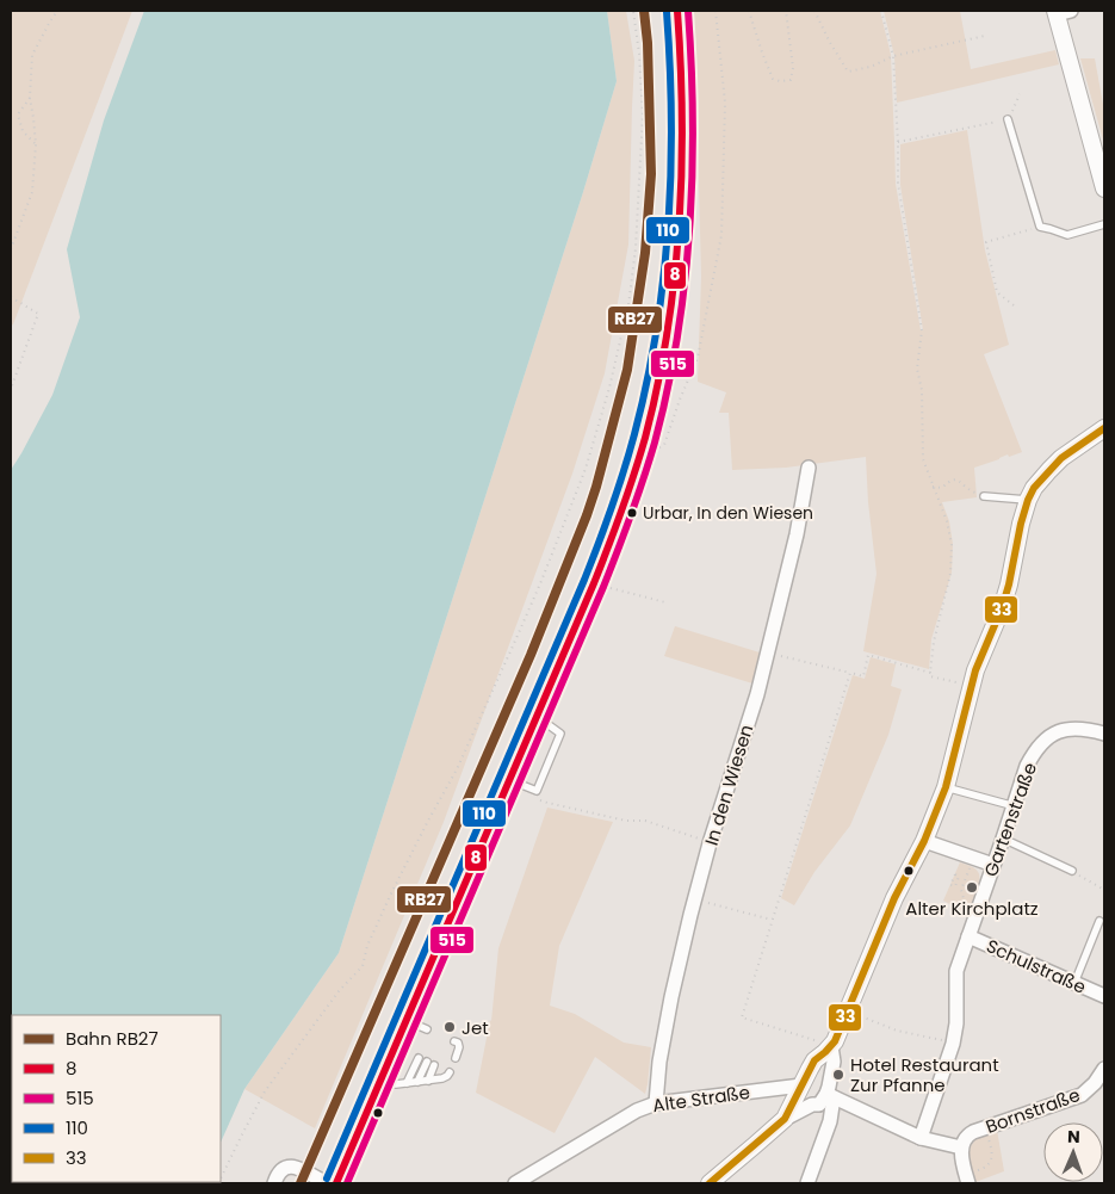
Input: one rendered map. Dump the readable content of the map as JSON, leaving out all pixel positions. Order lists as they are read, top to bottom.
{
  "streets": {
    "street": [
      "In den Wiesen",
      "Gartenstraße",
      "Schulstraße",
      "Alte Straße",
      "Bornstraße"
    ]
  },
  "crossings": [
    ["In den Wiesen", "Alte Straße"],
    ["Gartenstraße", "Schulstraße"]
  ],
  "places": [
    "Urbar, In den Wiesen",
    "Alter Kirchplatz",
    "Jet",
    "Hotel Restaurant Zur Pfanne"
  ],
  "lines": [
    "rail line RB27",
    "transit line 8",
    "transit line 515",
    "transit line 110",
    "transit line 33"
  ],
  "legend": [
    "Bahn RB27",
    "8",
    "515",
    "110",
    "33"
  ],
  "north": "top"
}
